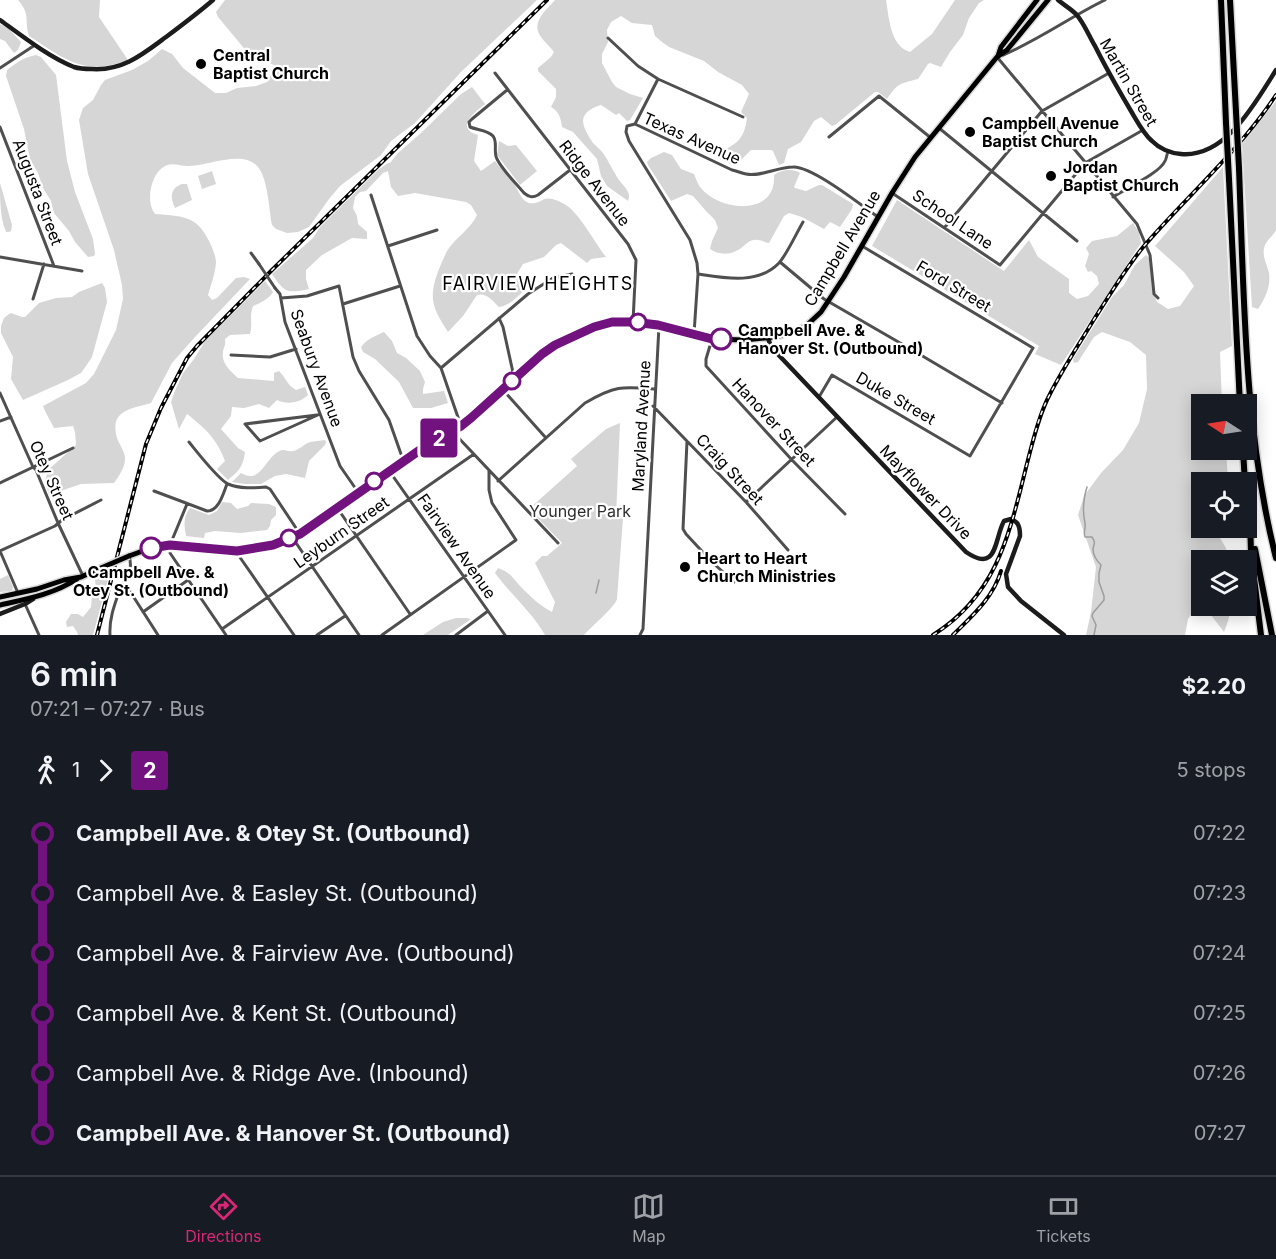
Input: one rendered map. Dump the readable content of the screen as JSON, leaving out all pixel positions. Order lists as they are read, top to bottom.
{
  "streets": {
    "main road": ["Campbell Avenue"],
    "street": [
      "Martin Street",
      "Texas Avenue",
      "Ridge Avenue",
      "Augusta Street",
      "School Lane",
      "Ford Street",
      "Seabury Avenue",
      "Duke Street",
      "Hanover Street",
      "Maryland Avenue",
      "Craig Street",
      "Otey Street",
      "Mayflower Drive",
      "Leyburn Street",
      "Fairview Avenue"
    ]
  },
  "crossings": [
    ["Martin Street", "Campbell Avenue"],
    ["Texas Avenue", "Campbell Avenue"],
    ["Ridge Avenue", "Campbell Avenue"],
    ["School Lane", "Campbell Avenue"],
    ["Campbell Avenue", "Ford Street"],
    ["Campbell Avenue", "Seabury Avenue"],
    ["Campbell Avenue", "Hanover Street"],
    ["Campbell Avenue", "Maryland Avenue"],
    ["Campbell Avenue", "Otey Street"],
    ["Campbell Avenue", "Mayflower Drive"],
    ["Campbell Avenue", "Fairview Avenue"],
    ["Ford Street", "Duke Street"],
    ["Duke Street", "Mayflower Drive"],
    ["Maryland Avenue", "Craig Street"],
    ["Leyburn Street", "Fairview Avenue"]
  ],
  "districts": ["FAIRVIEW HEIGHTS"],
  "parks": ["Younger Park"],
  "places": [
    "Central Baptist Church",
    "Campbell Avenue Baptist Church",
    "Jordan Baptist Church",
    "Campbell Ave. & Hanover St. (Outbound)",
    "Campbell Ave. & Otey St. (Outbound)",
    "Heart to Heart Church Ministries"
  ],
  "lines": ["bus line 2"],
  "north": "left",
  "page": {
    "on_map": "2",
    "heading": ["6 min", "07:21 – 07:27 · Bus", "$2.20"],
    "legs": ["1", "2", "5 stops"],
    "list": [
      {
        "name": "Campbell Ave. & Otey St. (Outbound)",
        "value": "07:22"
      },
      {
        "name": "Campbell Ave. & Easley St. (Outbound)",
        "value": "07:23"
      },
      {
        "name": "Campbell Ave. & Fairview Ave. (Outbound)",
        "value": "07:24"
      },
      {
        "name": "Campbell Ave. & Kent St. (Outbound)",
        "value": "07:25"
      },
      {
        "name": "Campbell Ave. & Ridge Ave. (Inbound)",
        "value": "07:26"
      },
      {
        "name": "Campbell Ave. & Hanover St. (Outbound)",
        "value": "07:27"
      }
    ],
    "tabs": ["Directions", "Map", "Tickets"]
  }
}
